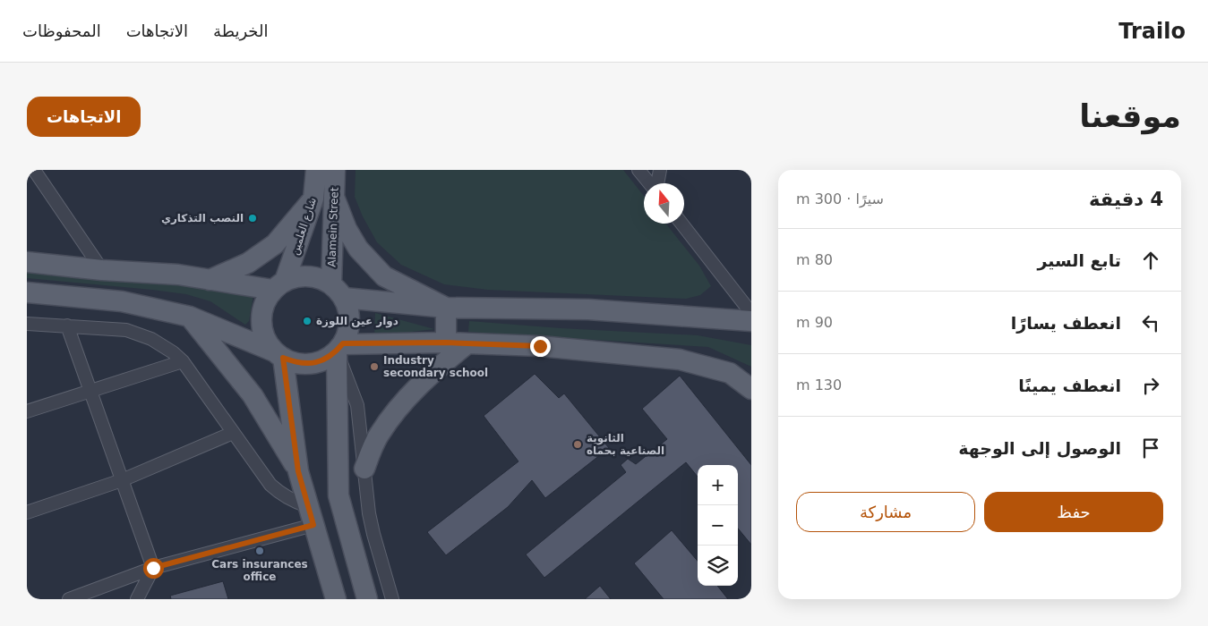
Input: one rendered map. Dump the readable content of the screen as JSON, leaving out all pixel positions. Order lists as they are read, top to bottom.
{
  "streets": {
    "main road": ["شارع العلمين", "Alamein Street"]
  },
  "crossings": [
    ["شارع العلمين", "Alamein Street"]
  ],
  "places": [
    "النصب التذكاري",
    "دوار عين اللوزة",
    "Industry secondary school",
    "الثانوية الصناعية بحماه",
    "Cars insurances office"
  ],
  "north": "top",
  "page": {
    "header": "Trailo",
    "nav": ["الخريطة", "الاتجاهات", "المحفوظات"],
    "buttons": [
      "الاتجاهات",
      ["حفظ", "مشاركة"]
    ],
    "title": "موقعنا",
    "heading": ["4 دقيقة", "سيرًا · 300 m"],
    "list": [
      ["تابع السير", "80 m"],
      ["انعطف يسارًا", "90 m"],
      ["انعطف يمينًا", "130 m"],
      "الوصول إلى الوجهة"
    ],
    "map_buttons": ["+", "−"]
  }
}
